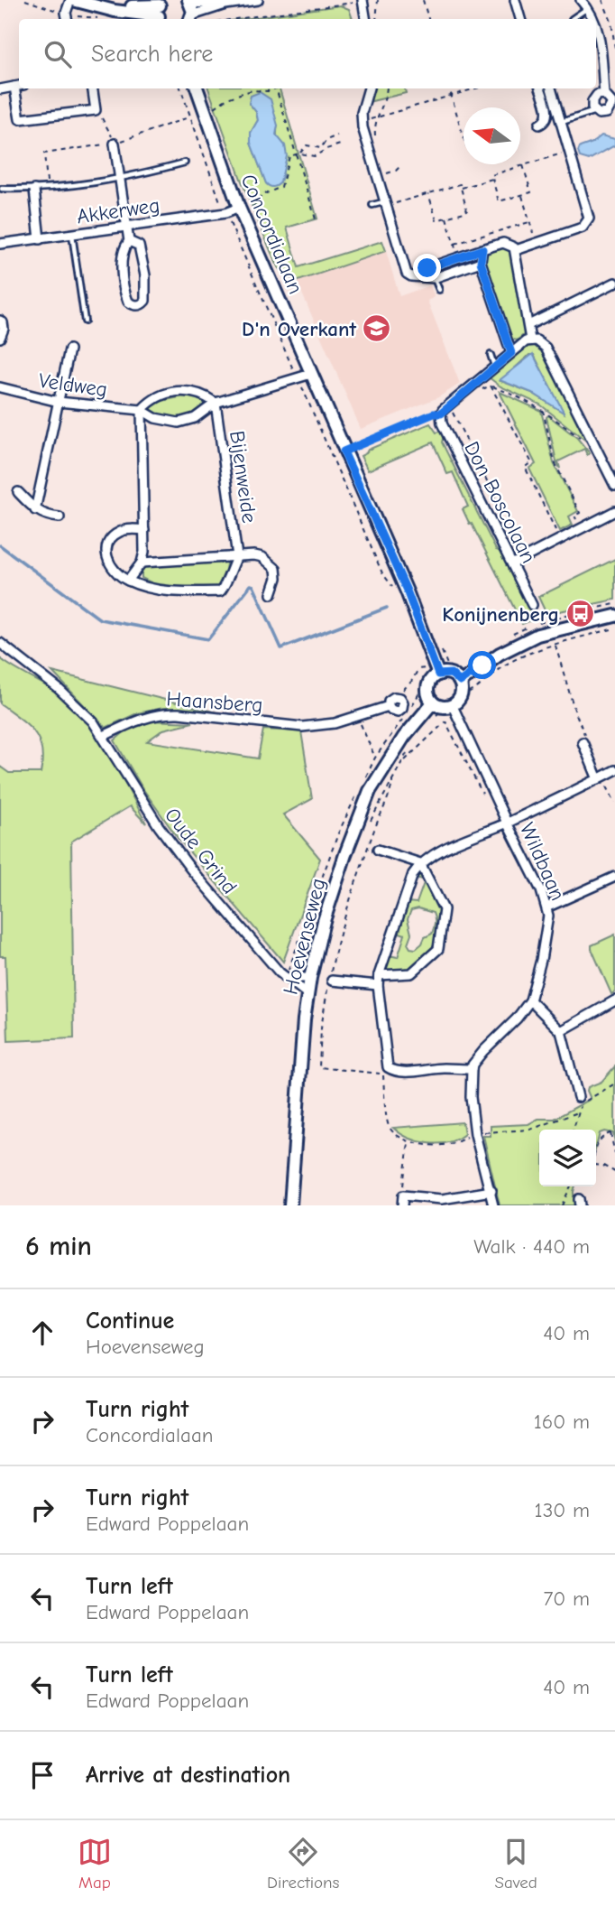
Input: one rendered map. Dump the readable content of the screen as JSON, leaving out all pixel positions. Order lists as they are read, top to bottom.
{
  "streets": {
    "main road": ["Concordialaan", "Hoevenseweg"],
    "street": [
      "Akkerweg",
      "Veldweg",
      "Bijenweide",
      "Don Boscolaan",
      "Haansberg",
      "Oude Grind",
      "Wildbaan"
    ]
  },
  "crossings": [
    ["Akkerweg", "Concordialaan"],
    ["Concordialaan", "Veldweg"],
    ["Concordialaan", "Wildbaan"],
    ["Concordialaan", "Hoevenseweg"],
    ["Veldweg", "Bijenweide"],
    ["Haansberg", "Oude Grind"],
    ["Oude Grind", "Hoevenseweg"],
    ["Wildbaan", "Hoevenseweg"]
  ],
  "places": {
    "school or university": ["D'n Overkant"],
    "bus stop": ["Konijnenberg"]
  },
  "north": "left",
  "page": {
    "search": "Search here",
    "heading": ["6 min", "Walk · 440 m"],
    "list": [
      ["Continue", "Hoevenseweg", "40 m"],
      ["Turn right", "Concordialaan", "160 m"],
      ["Turn right", "Edward Poppelaan", "130 m"],
      ["Turn left", "Edward Poppelaan", "70 m"],
      ["Turn left", "Edward Poppelaan", "40 m"],
      "Arrive at destination"
    ],
    "nav": ["Map", "Directions", "Saved"]
  }
}
